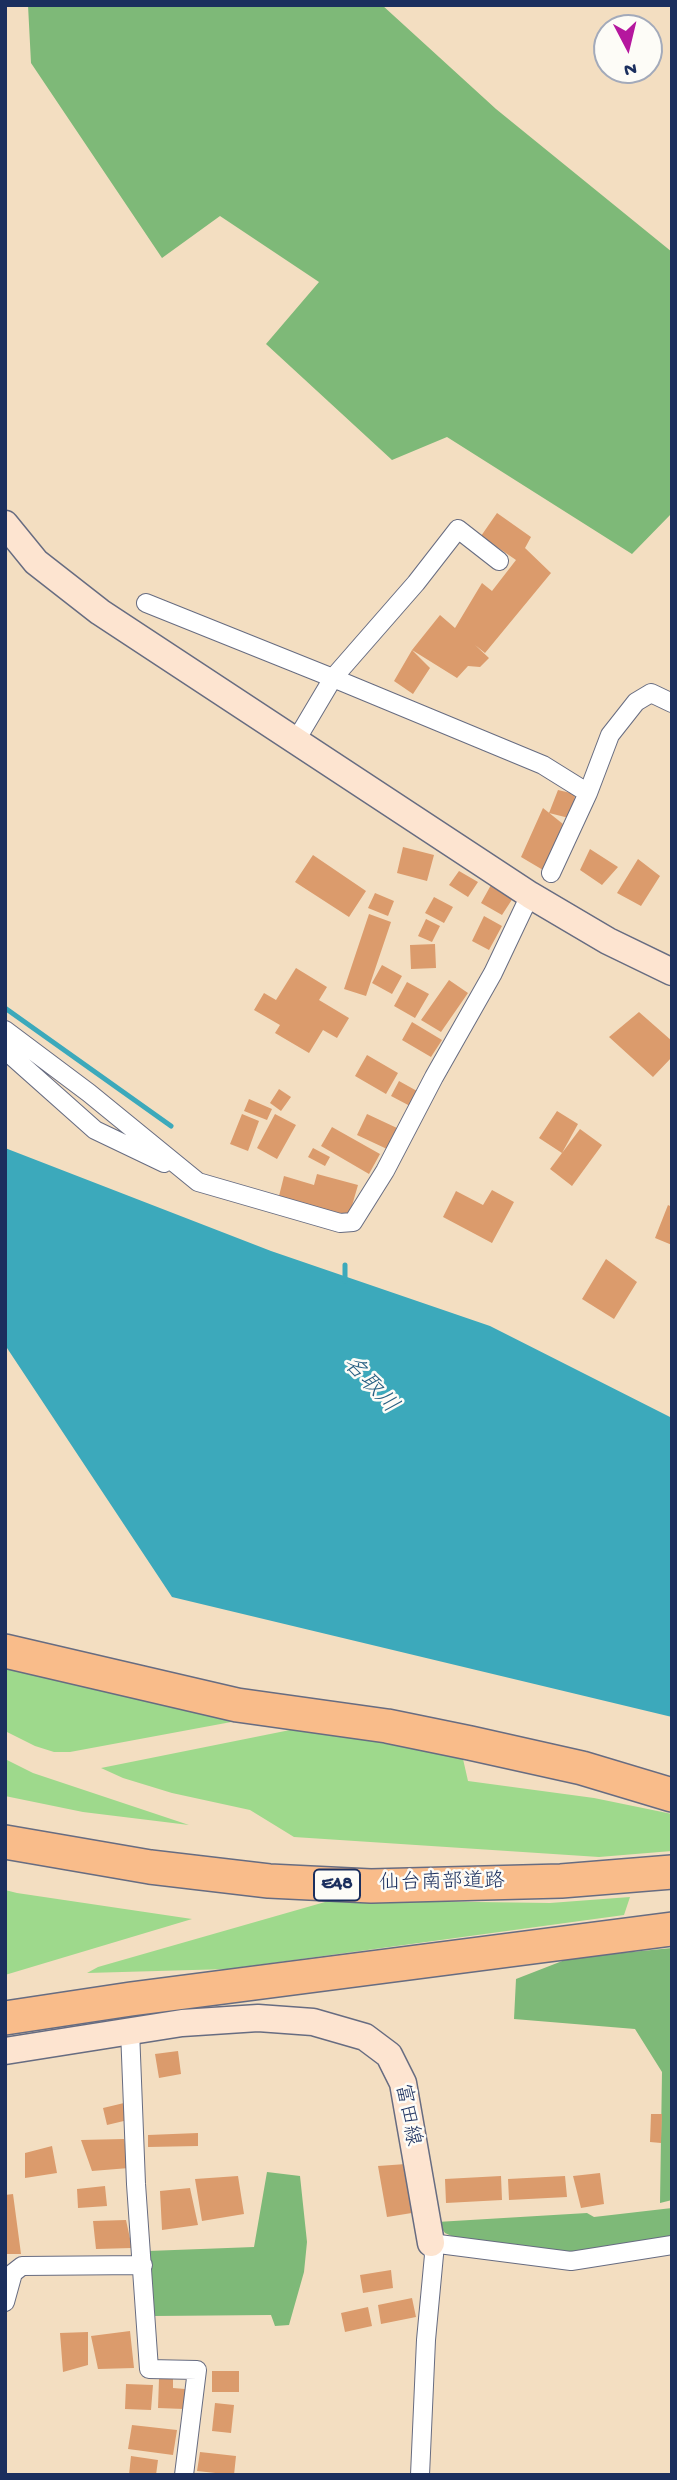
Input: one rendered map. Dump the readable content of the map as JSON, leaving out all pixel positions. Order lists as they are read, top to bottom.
{
  "streets": {
    "highway": ["仙台南部道路", "E48"],
    "street": ["富田線"]
  },
  "water": ["名取川"],
  "north": "bottom"
}
